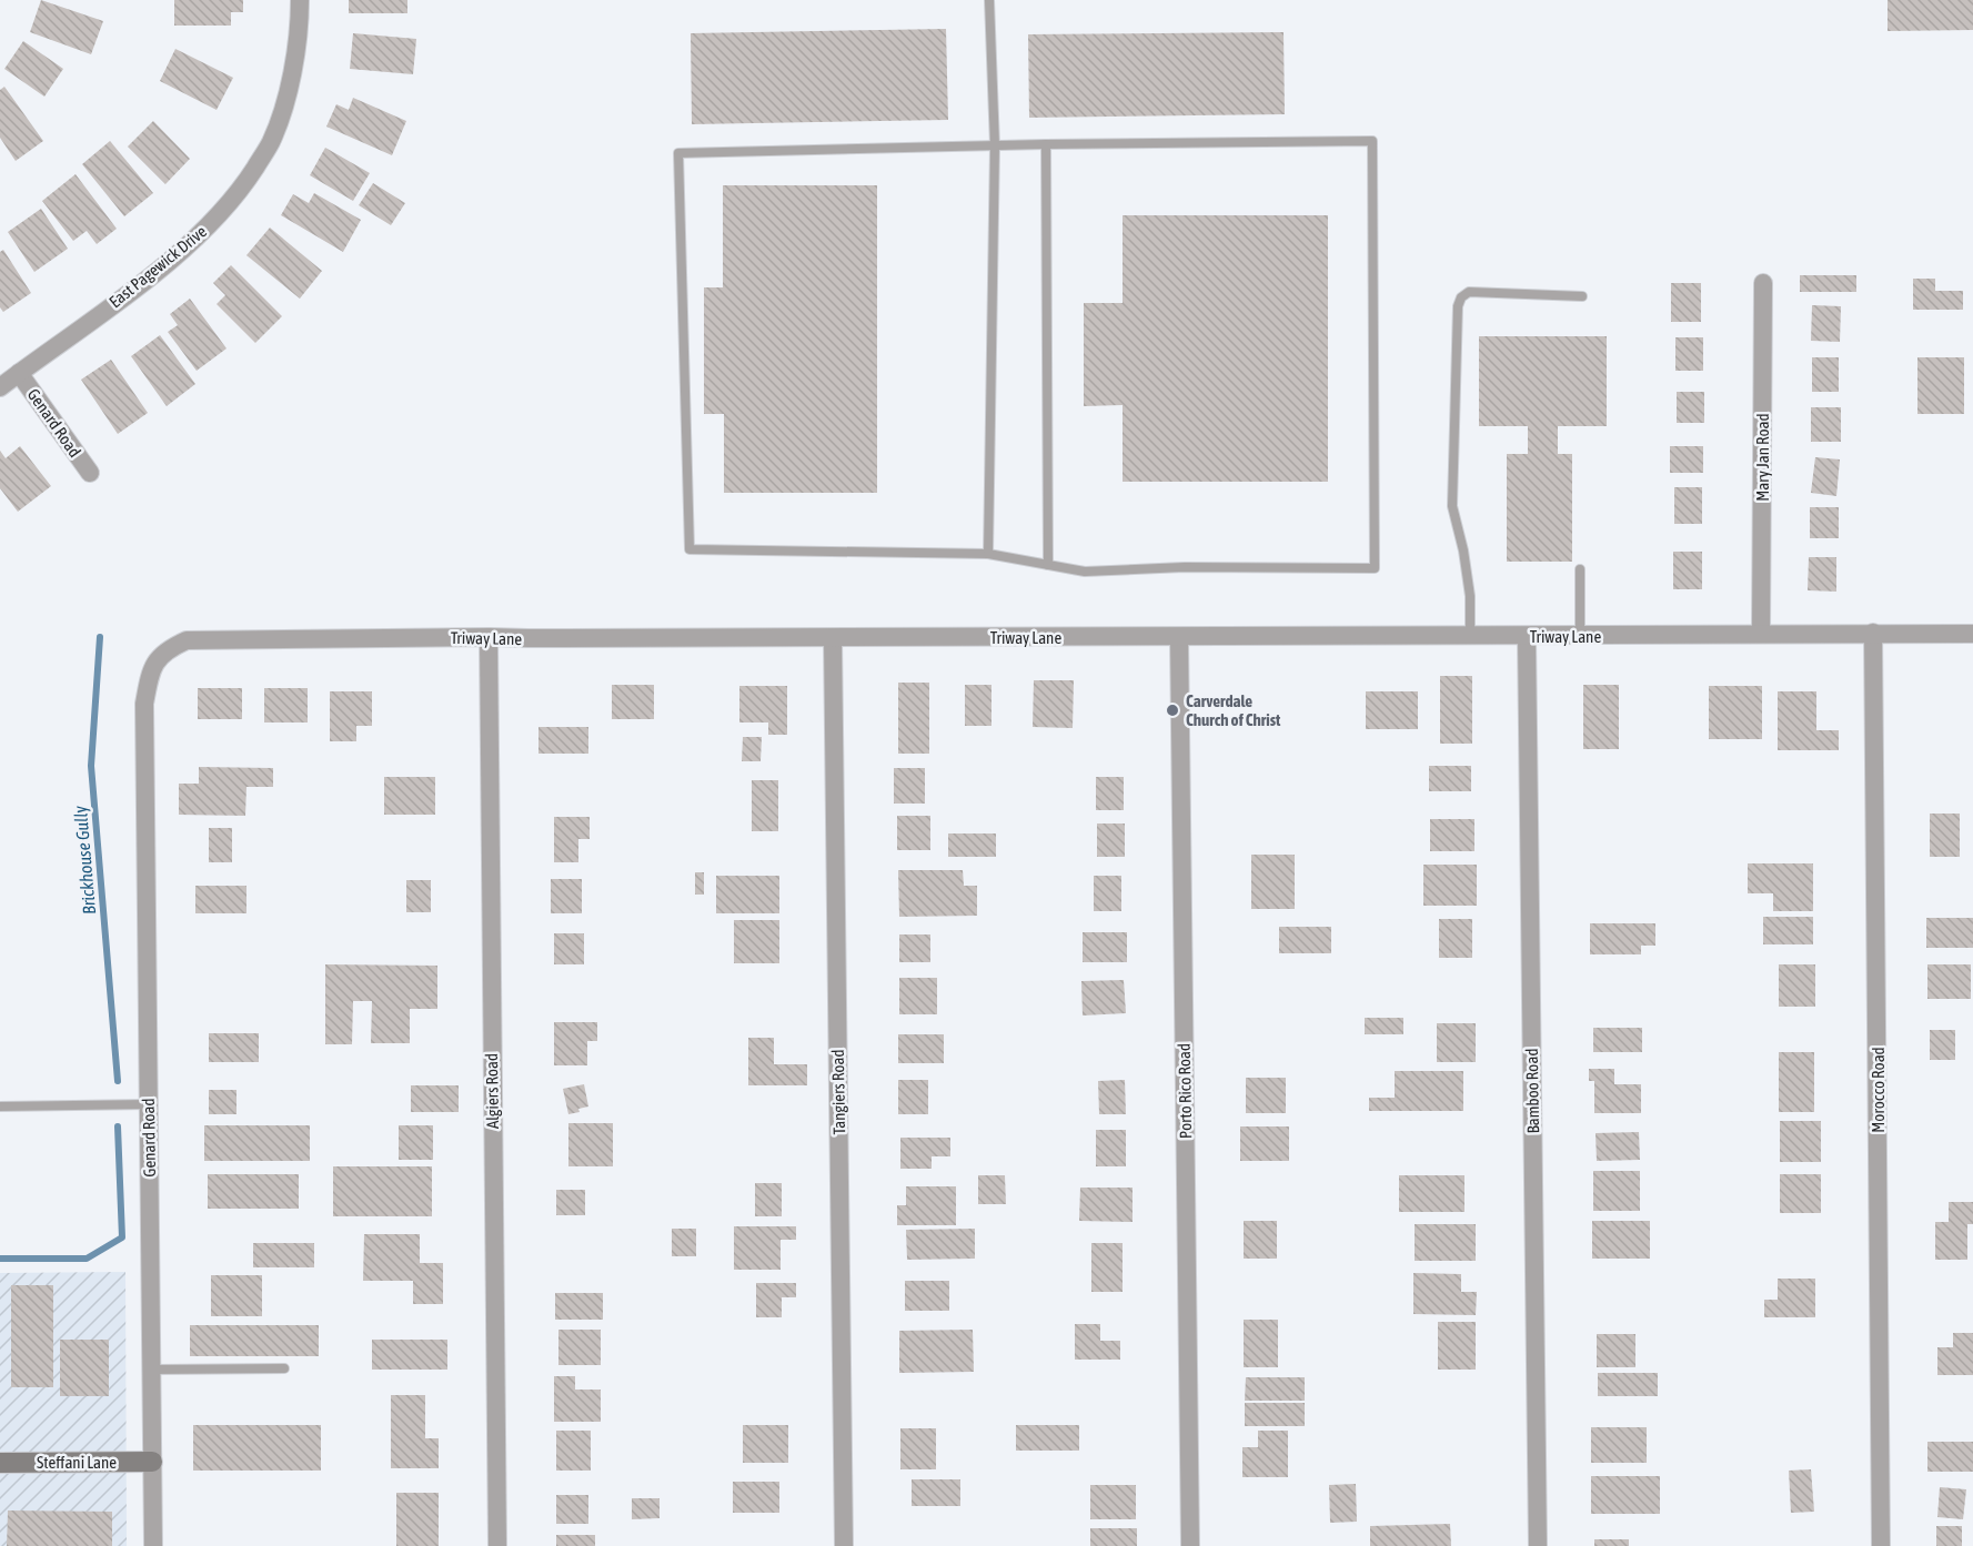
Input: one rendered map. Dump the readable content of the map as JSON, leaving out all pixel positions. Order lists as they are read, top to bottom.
{
  "streets": {
    "street": [
      "East Pagewick Drive",
      "Genard Road",
      "Mary Jan Road",
      "Triway Lane",
      "Morocco Road",
      "Algiers Road",
      "Porto Rico Road",
      "Bamboo Road",
      "Tangiers Road",
      "Steffani Lane"
    ]
  },
  "crossings": [
    ["East Pagewick Drive", "Genard Road"],
    ["Genard Road", "Triway Lane"],
    ["Genard Road", "Steffani Lane"],
    ["Mary Jan Road", "Triway Lane"],
    ["Triway Lane", "Morocco Road"],
    ["Triway Lane", "Algiers Road"],
    ["Triway Lane", "Porto Rico Road"],
    ["Triway Lane", "Bamboo Road"],
    ["Triway Lane", "Tangiers Road"]
  ],
  "water": ["Brickhouse Gully"],
  "places": ["Carverdale Church of Christ"]
}
